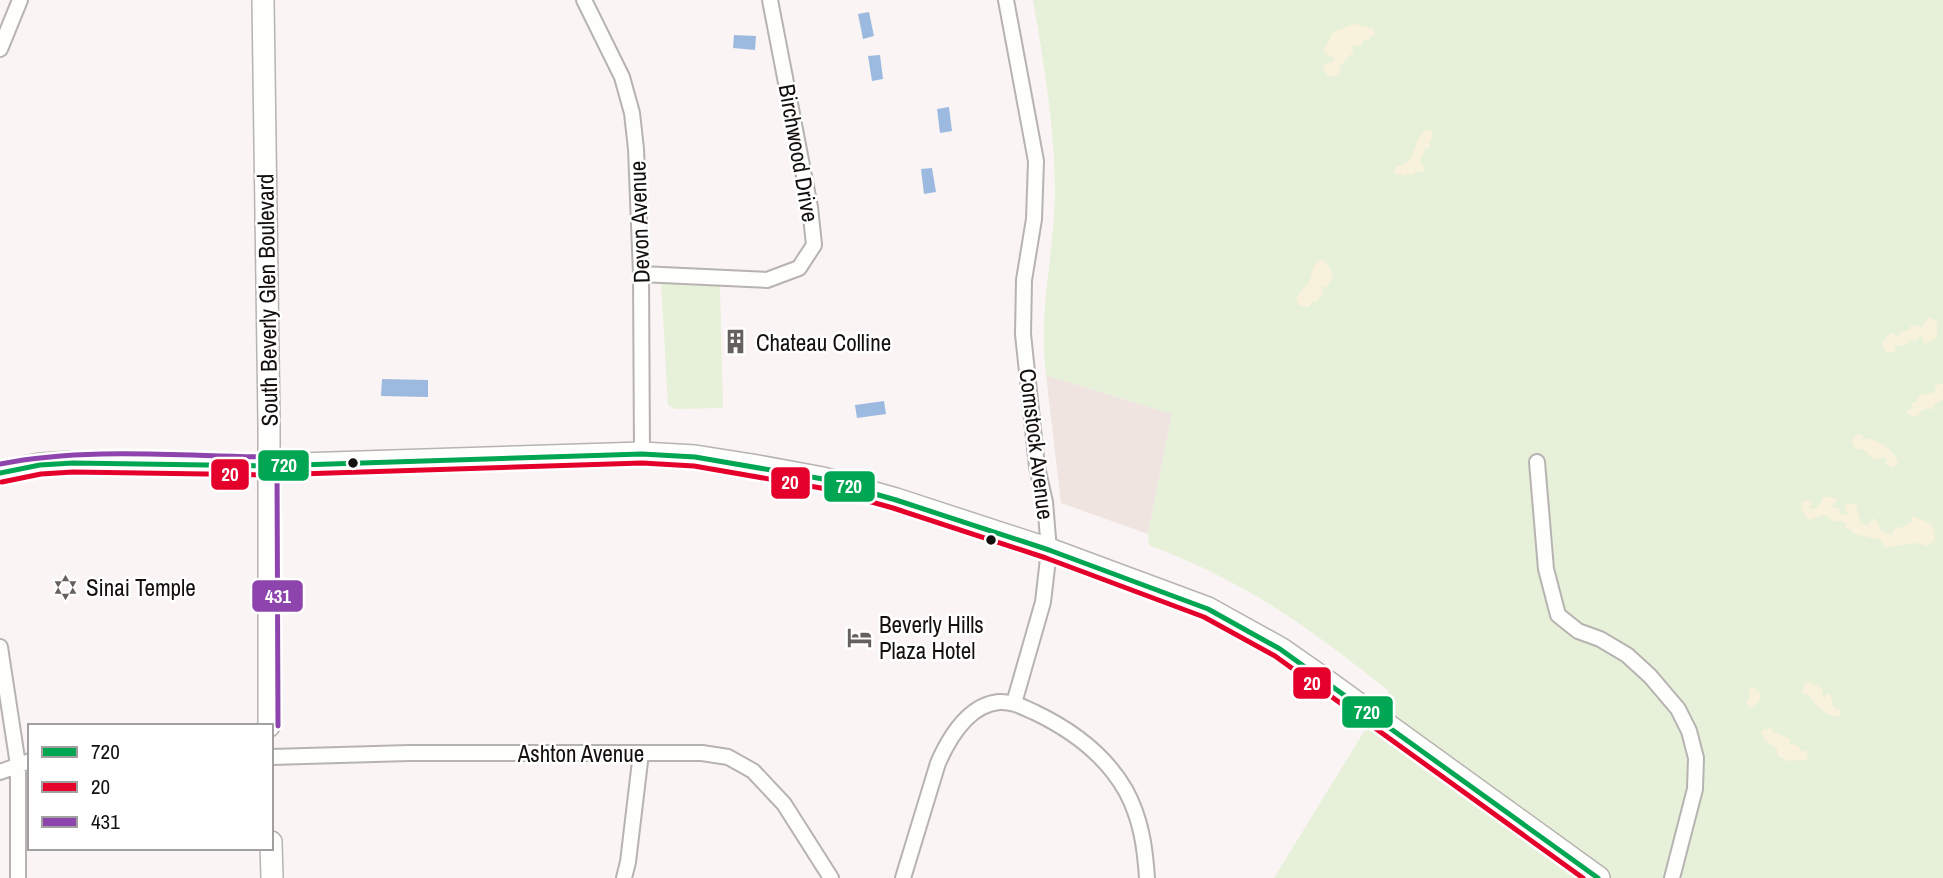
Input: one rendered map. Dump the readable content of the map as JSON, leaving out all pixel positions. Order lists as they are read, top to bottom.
{
  "streets": {
    "main road": ["South Beverly Glen Boulevard"],
    "street": [
      "Birchwood Drive",
      "Devon Avenue",
      "Comstock Avenue",
      "Ashton Avenue"
    ]
  },
  "crossings": [
    ["Birchwood Drive", "Devon Avenue"]
  ],
  "places": {
    "building": ["Chateau Colline"],
    "synagogue": ["Sinai Temple"],
    "hotel": ["Beverly Hills Plaza Hotel"]
  },
  "lines": ["transit line 720", "transit line 431", "transit line 20"],
  "legend": ["720", "20", "431"]
}
